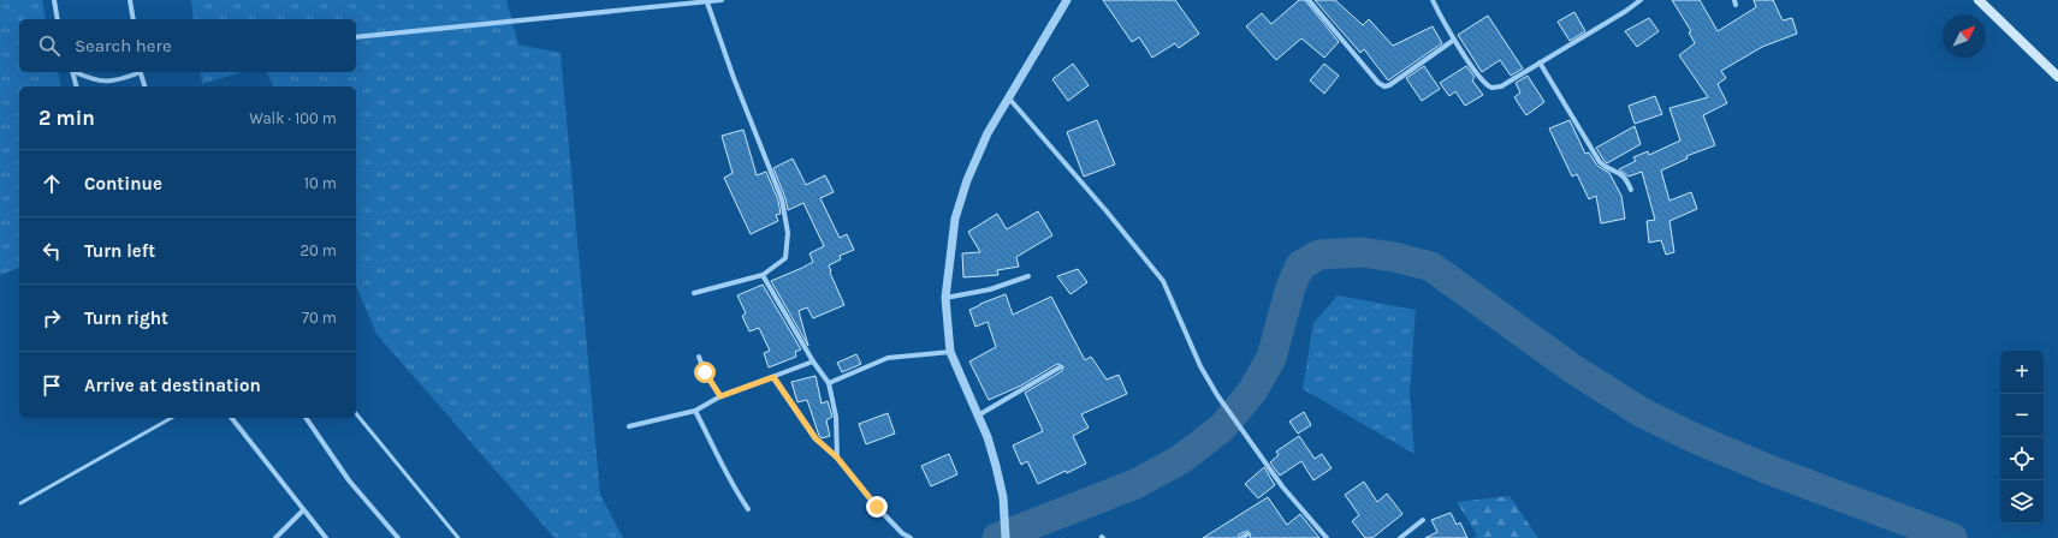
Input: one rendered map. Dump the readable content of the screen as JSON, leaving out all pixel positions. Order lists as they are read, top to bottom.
{
  "north": "top right",
  "page": {
    "search": "Search here",
    "heading": ["2 min", "Walk · 100 m"],
    "list": [
      ["Continue", "10 m"],
      ["Turn left", "20 m"],
      ["Turn right", "70 m"],
      "Arrive at destination"
    ],
    "map_buttons": ["+", "−"]
  }
}
